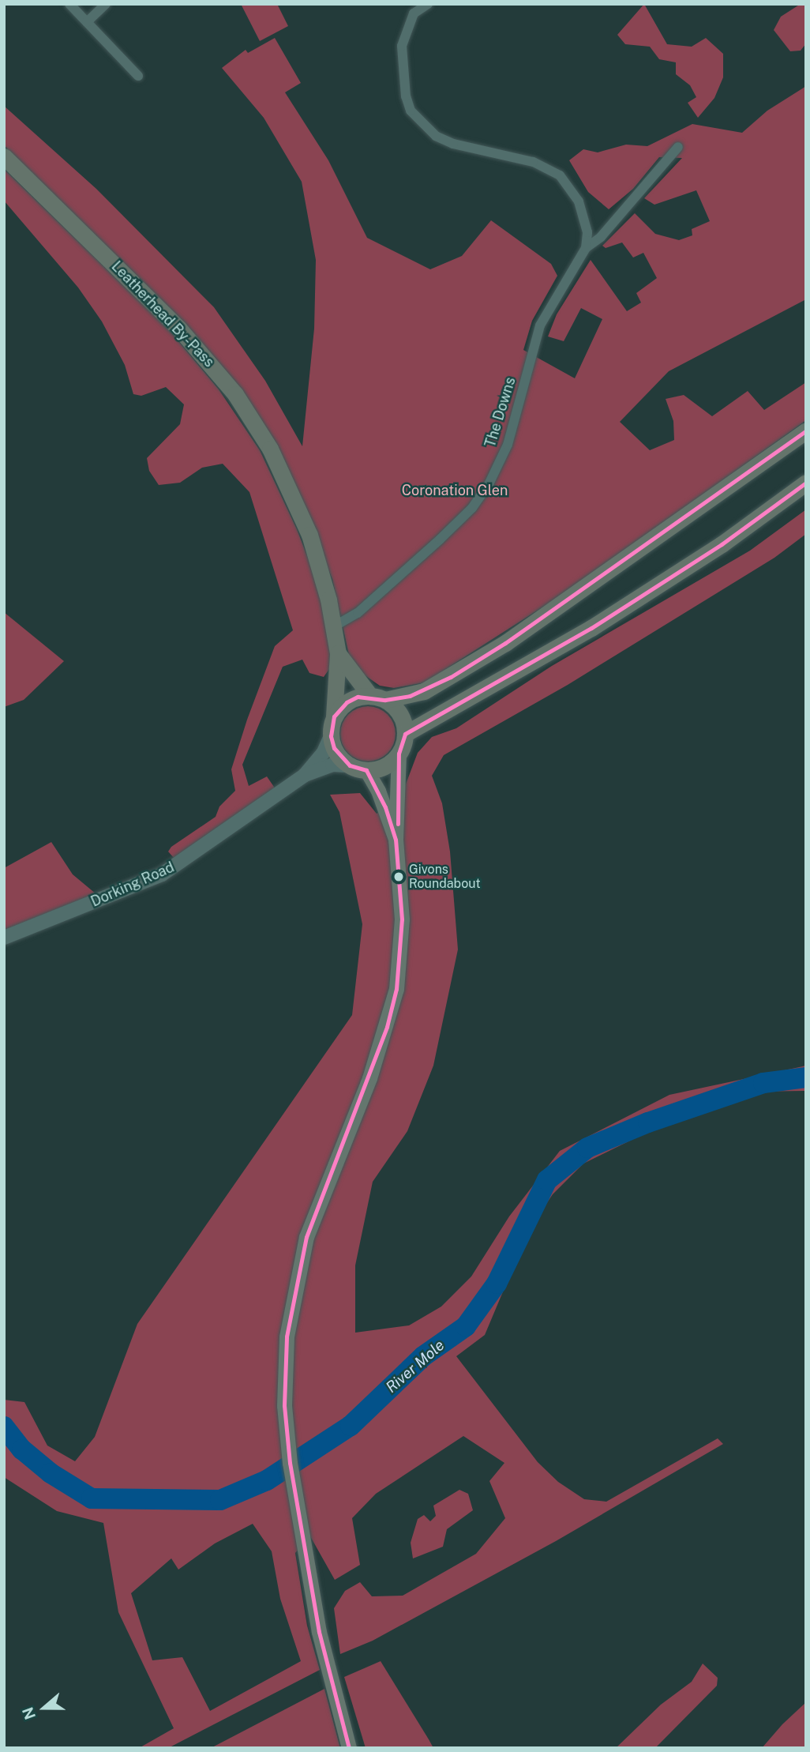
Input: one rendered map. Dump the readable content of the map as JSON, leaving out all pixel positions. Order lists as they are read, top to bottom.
{
  "streets": {
    "highway": ["Leatherhead By-Pass"],
    "main road": ["Dorking Road"],
    "street": ["The Downs"]
  },
  "crossings": [
    ["Leatherhead By-Pass", "The Downs"],
    ["Leatherhead By-Pass", "Dorking Road"]
  ],
  "water": ["River Mole"],
  "parks": ["Coronation Glen"],
  "places": ["Givons Roundabout"],
  "north": "left"
}
